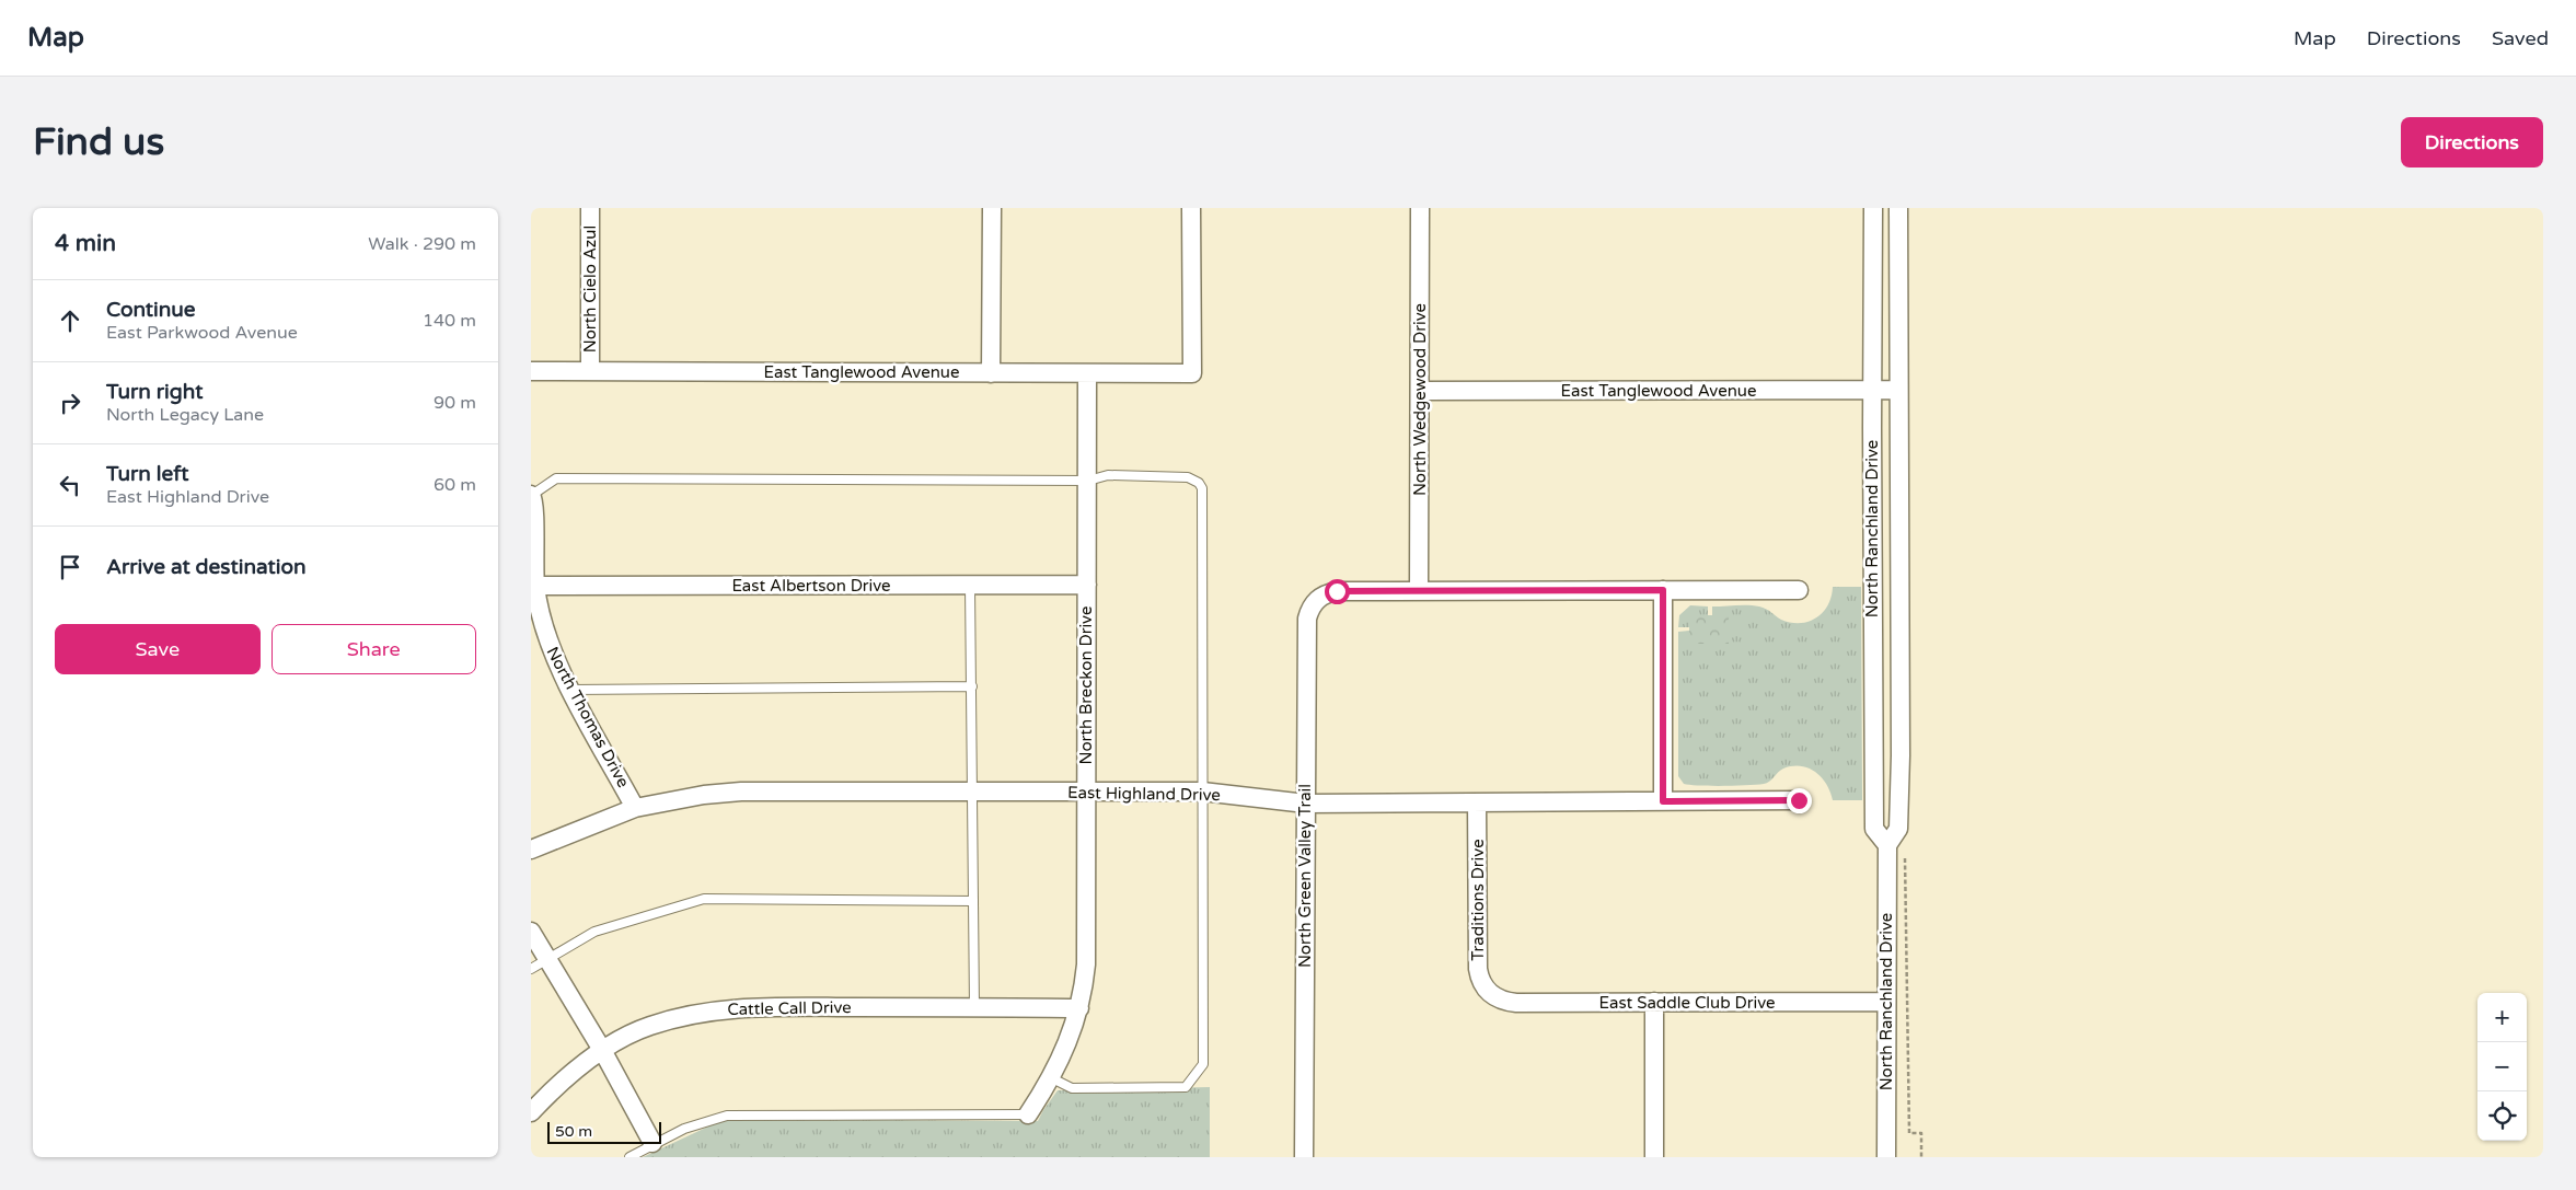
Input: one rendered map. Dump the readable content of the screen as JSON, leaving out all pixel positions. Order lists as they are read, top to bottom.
{
  "streets": {
    "street": [
      "North Cielo Azul",
      "East Tanglewood Avenue",
      "North Wedgewood Drive",
      "North Ranchland Drive",
      "East Albertson Drive",
      "North Breckon Drive",
      "North Thomas Drive",
      "East Highland Drive",
      "North Green Valley Trail",
      "Traditions Drive",
      "East Saddle Club Drive",
      "Cattle Call Drive"
    ]
  },
  "crossings": [
    ["North Cielo Azul", "East Tanglewood Avenue"],
    ["East Tanglewood Avenue", "North Wedgewood Drive"],
    ["East Tanglewood Avenue", "North Ranchland Drive"],
    ["East Tanglewood Avenue", "North Breckon Drive"],
    ["North Wedgewood Drive", "North Green Valley Trail"],
    ["North Ranchland Drive", "East Saddle Club Drive"],
    ["East Albertson Drive", "North Breckon Drive"],
    ["East Albertson Drive", "North Thomas Drive"],
    ["North Breckon Drive", "East Highland Drive"],
    ["North Breckon Drive", "Cattle Call Drive"],
    ["North Thomas Drive", "East Highland Drive"],
    ["East Highland Drive", "North Green Valley Trail"],
    ["East Highland Drive", "Traditions Drive"],
    ["Traditions Drive", "East Saddle Club Drive"]
  ],
  "scale_bar": "50 m",
  "page": {
    "header": "Map",
    "nav": ["Map", "Directions", "Saved"],
    "buttons": [
      "Directions",
      ["Save", "Share"]
    ],
    "title": "Find us",
    "heading": ["4 min", "Walk · 290 m"],
    "list": [
      ["Continue", "East Parkwood Avenue", "140 m"],
      ["Turn right", "North Legacy Lane", "90 m"],
      ["Turn left", "East Highland Drive", "60 m"],
      "Arrive at destination"
    ],
    "map_buttons": ["+", "−"],
    "scale": "50 m"
  }
}
